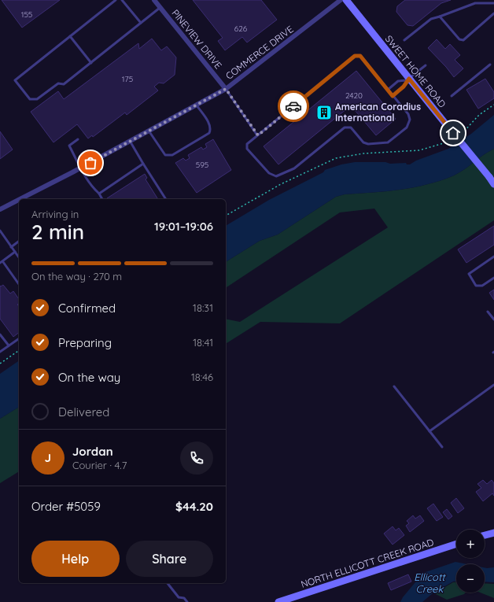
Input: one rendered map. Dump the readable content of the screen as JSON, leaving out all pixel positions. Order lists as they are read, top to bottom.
{
  "streets": {
    "main road": ["SWEET HOME ROAD", "NORTH ELLICOTT CREEK ROAD"],
    "street": ["PINEVIEW DRIVE", "COMMERCE DRIVE"]
  },
  "crossings": [
    ["PINEVIEW DRIVE", "COMMERCE DRIVE"]
  ],
  "water": ["Ellicott Creek"],
  "places": {
    "building": ["American Coradius International"]
  },
  "house_numbers": [
    "155",
    "626",
    "175",
    "2420",
    "595"
  ],
  "page": {
    "heading": ["2 min", "Arriving in", "19:01–19:06"],
    "panel": [
      "Jordan",
      "Courier · 4.7",
      "Order #5059",
      "$44.20"
    ],
    "bar": "On the way · 270 m",
    "list": [
      ["Confirmed", "18:31"],
      ["Preparing", "18:41"],
      ["On the way", "18:46"],
      "Delivered"
    ],
    "round": "J",
    "map_buttons": ["+", "−"],
    "buttons": ["Help", "Share"]
  }
}
